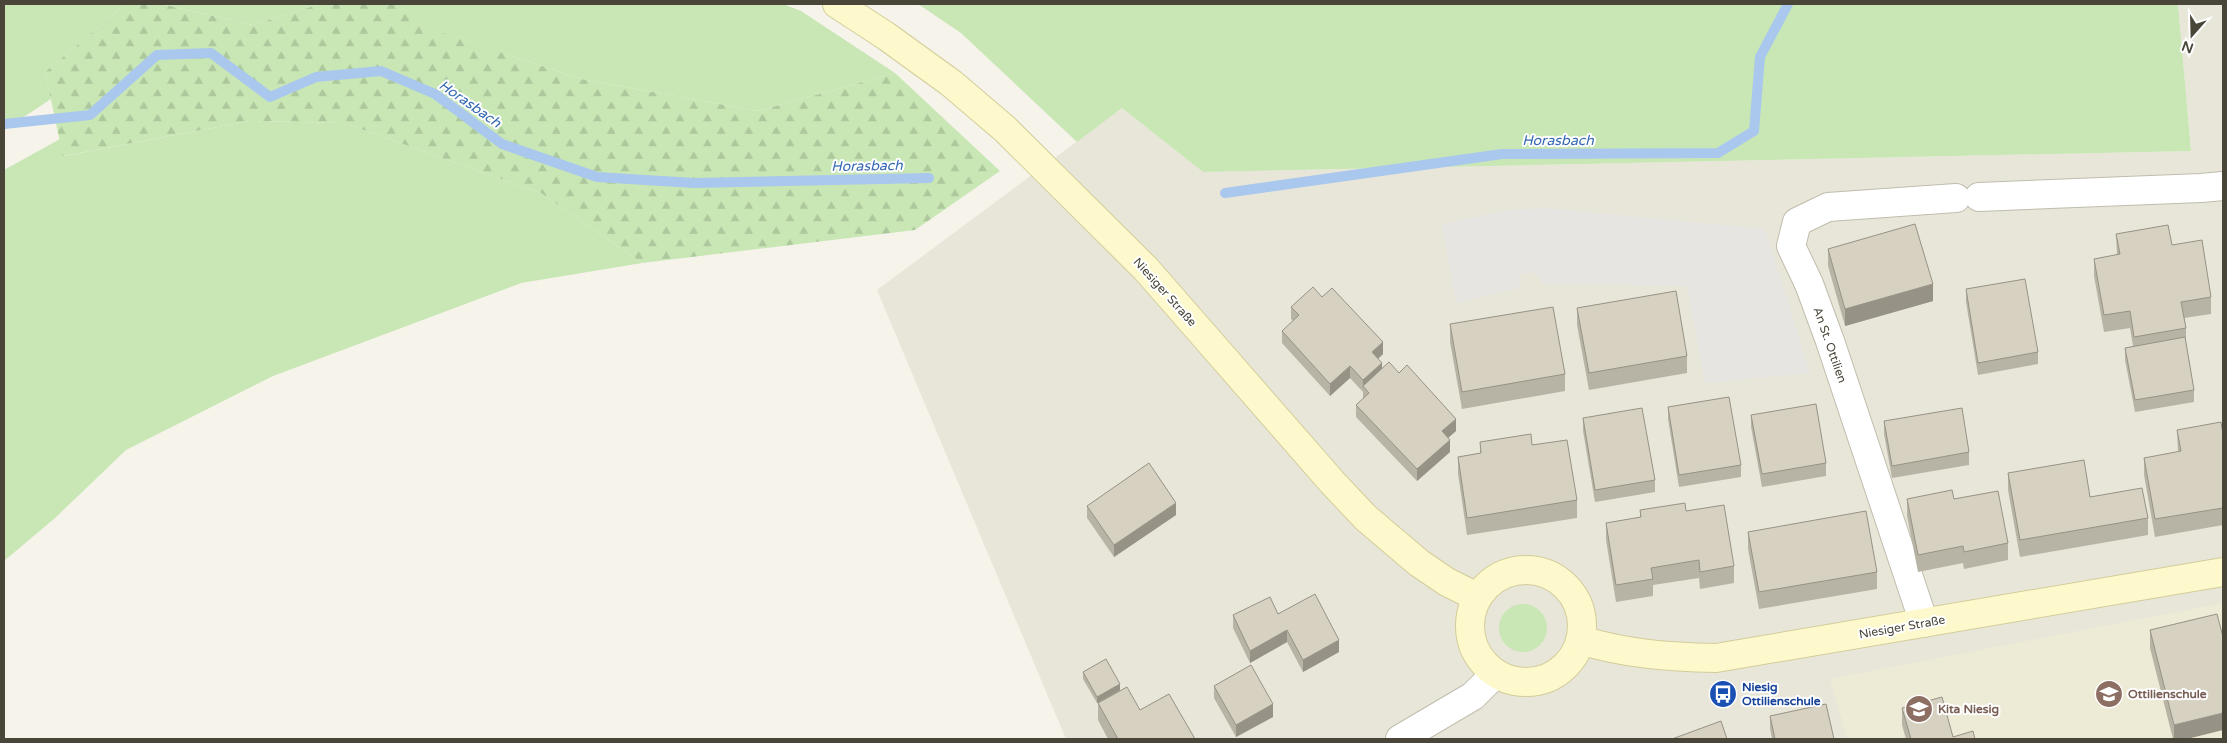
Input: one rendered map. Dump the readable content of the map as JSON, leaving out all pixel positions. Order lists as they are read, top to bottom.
{
  "streets": {
    "main road": ["Niesiger Straße"],
    "street": ["An St. Ottilien"]
  },
  "crossings": [
    ["Niesiger Straße", "An St. Ottilien"]
  ],
  "water": ["Horasbach"],
  "places": {
    "bus stop": ["Niesig Ottilienschule"],
    "school or university": ["Ottilienschule", "Kita Niesig"]
  },
  "north": "bottom"
}
